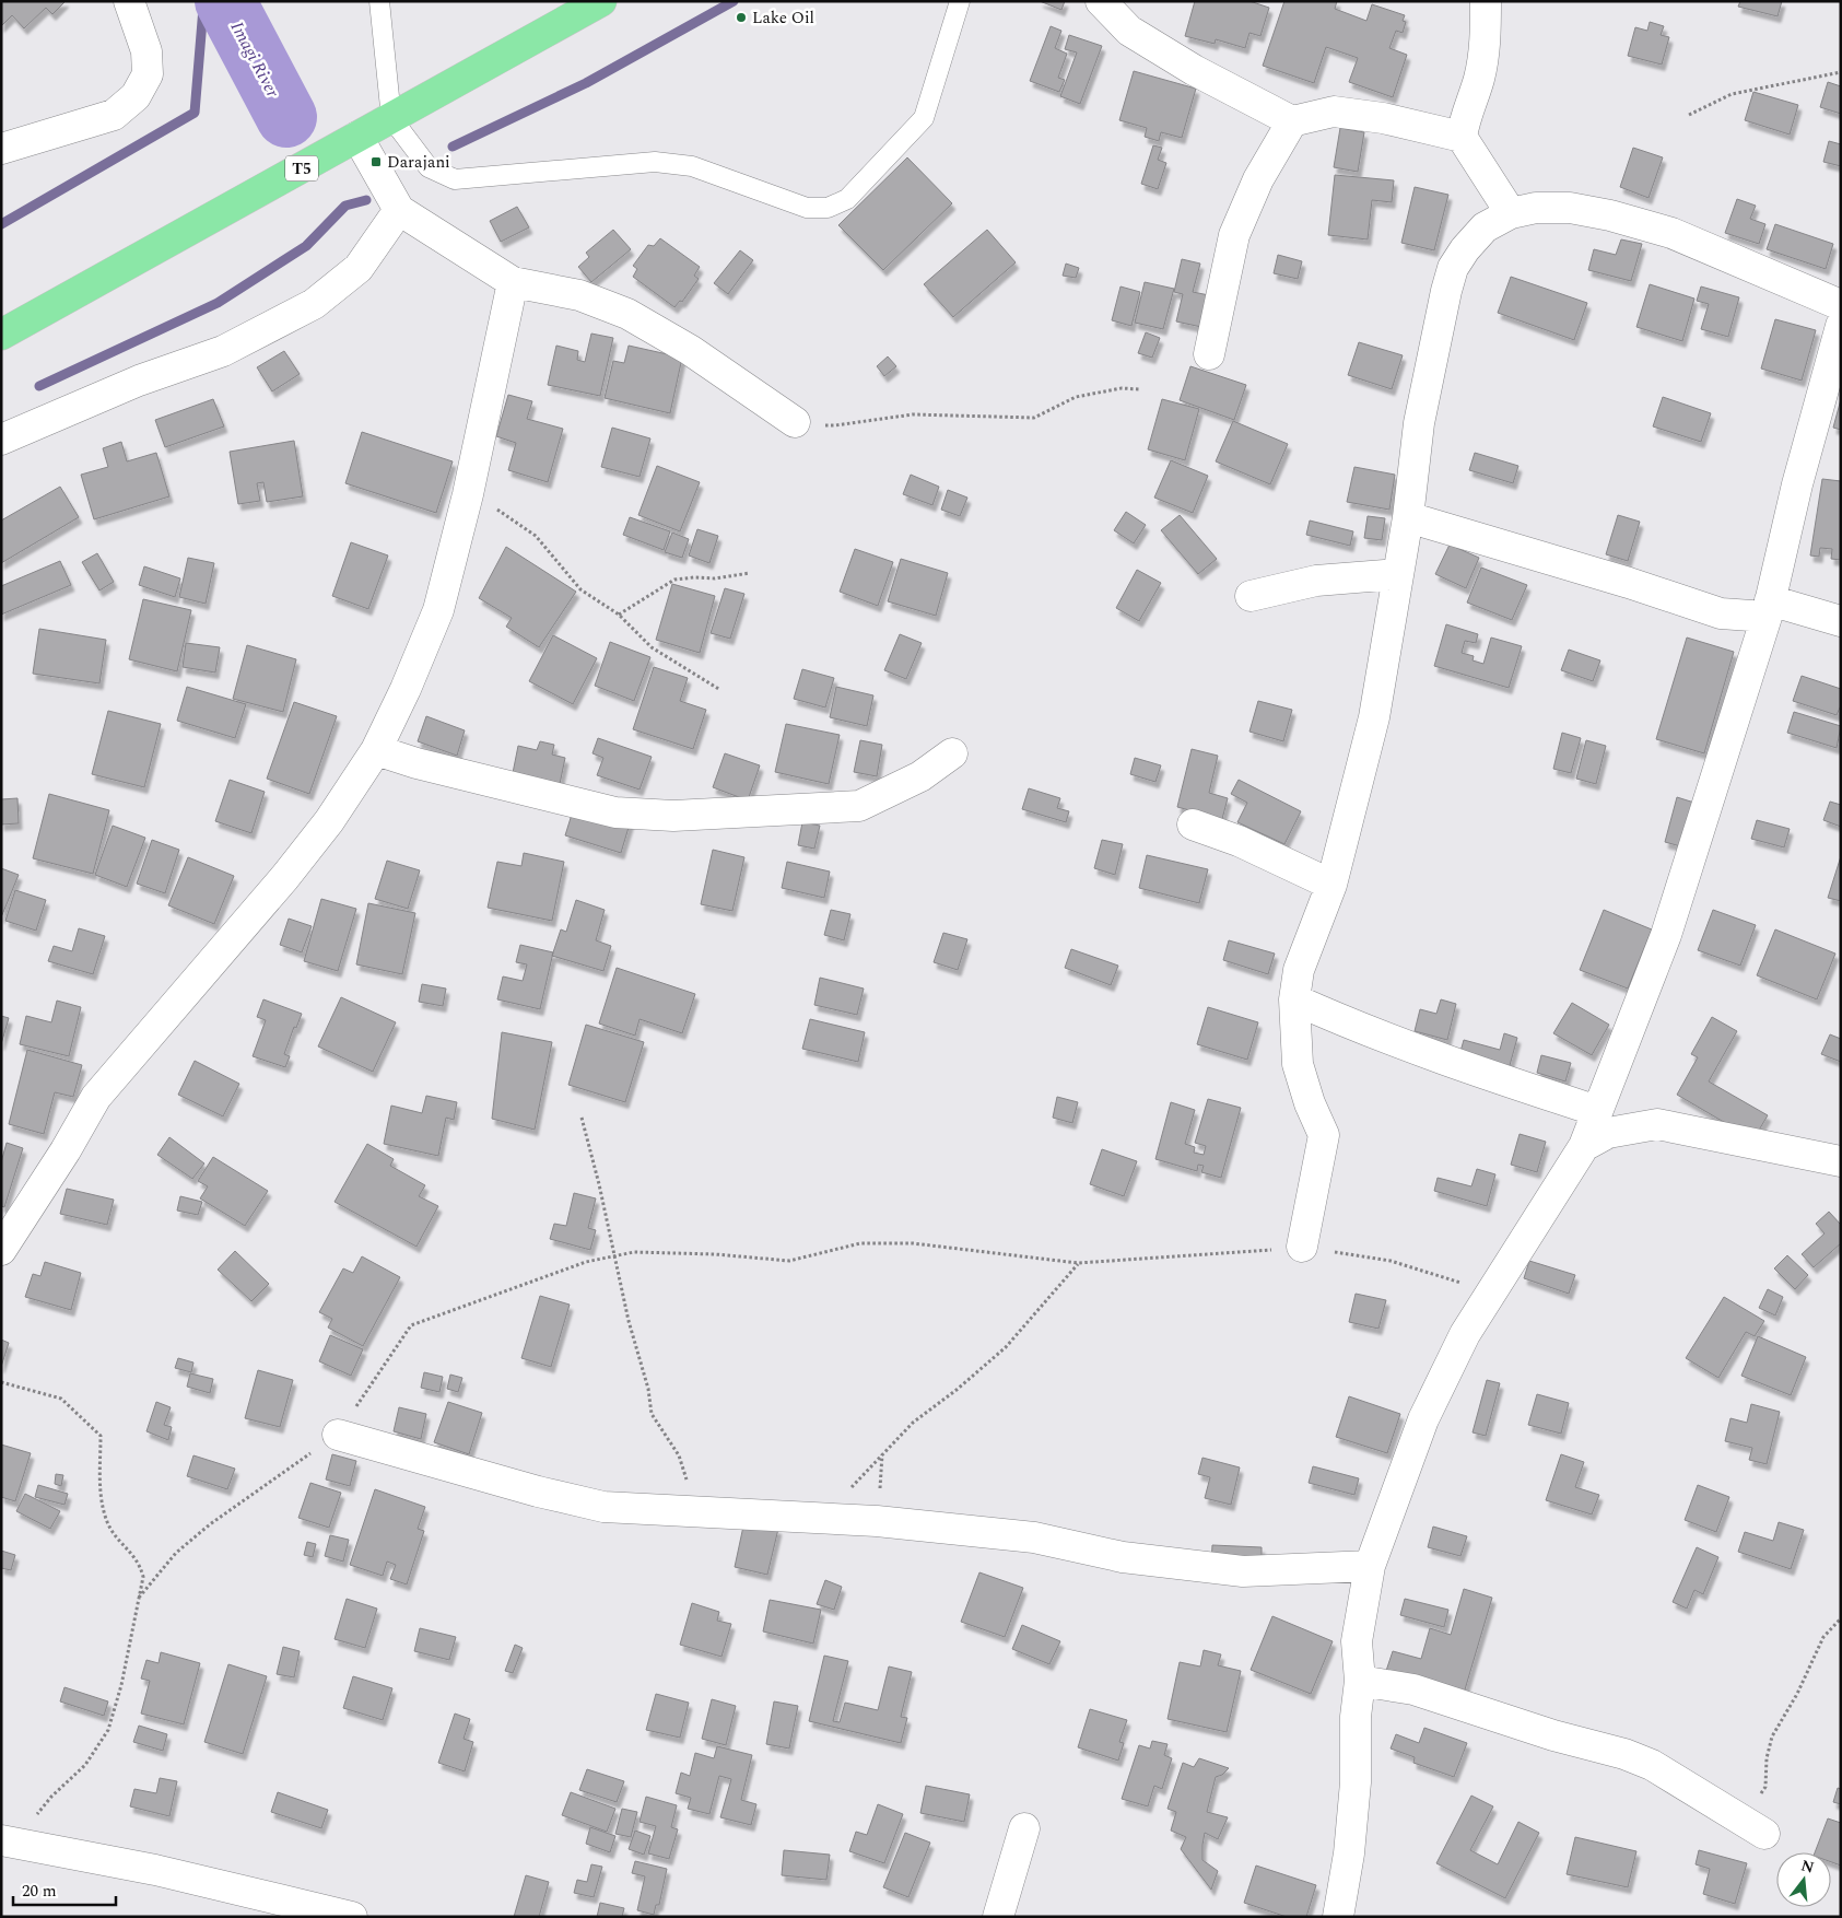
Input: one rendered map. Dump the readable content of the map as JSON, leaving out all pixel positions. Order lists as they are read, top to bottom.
{
  "streets": {
    "highway": ["T5"]
  },
  "water": ["Imagi River"],
  "places": {
    "other": ["Lake Oil"],
    "transit": ["Darajani"]
  },
  "scale_bar": "20 m",
  "north": "top"
}
